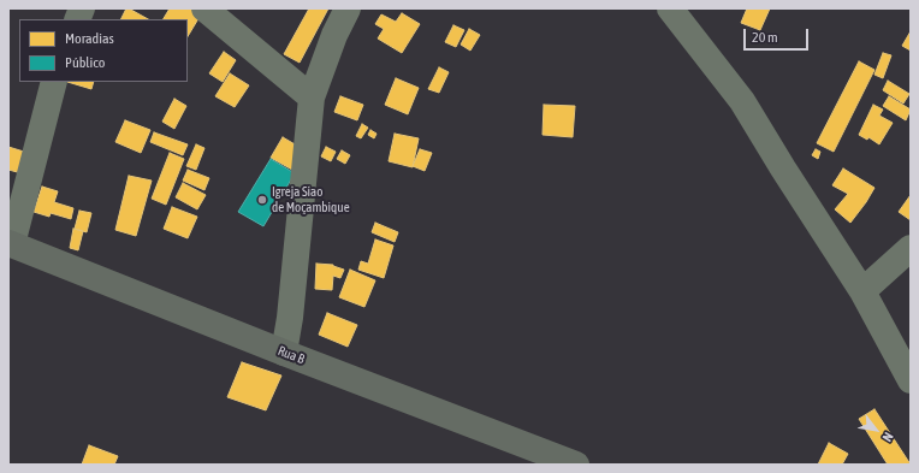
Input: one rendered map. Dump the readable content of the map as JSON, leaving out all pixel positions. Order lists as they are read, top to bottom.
{
  "streets": {
    "main road": ["Rua B"]
  },
  "places": ["Igreja Siao de Moçambique"],
  "legend": ["Moradias", "Público"],
  "scale_bar": "20 m",
  "north": "bottom right"
}
